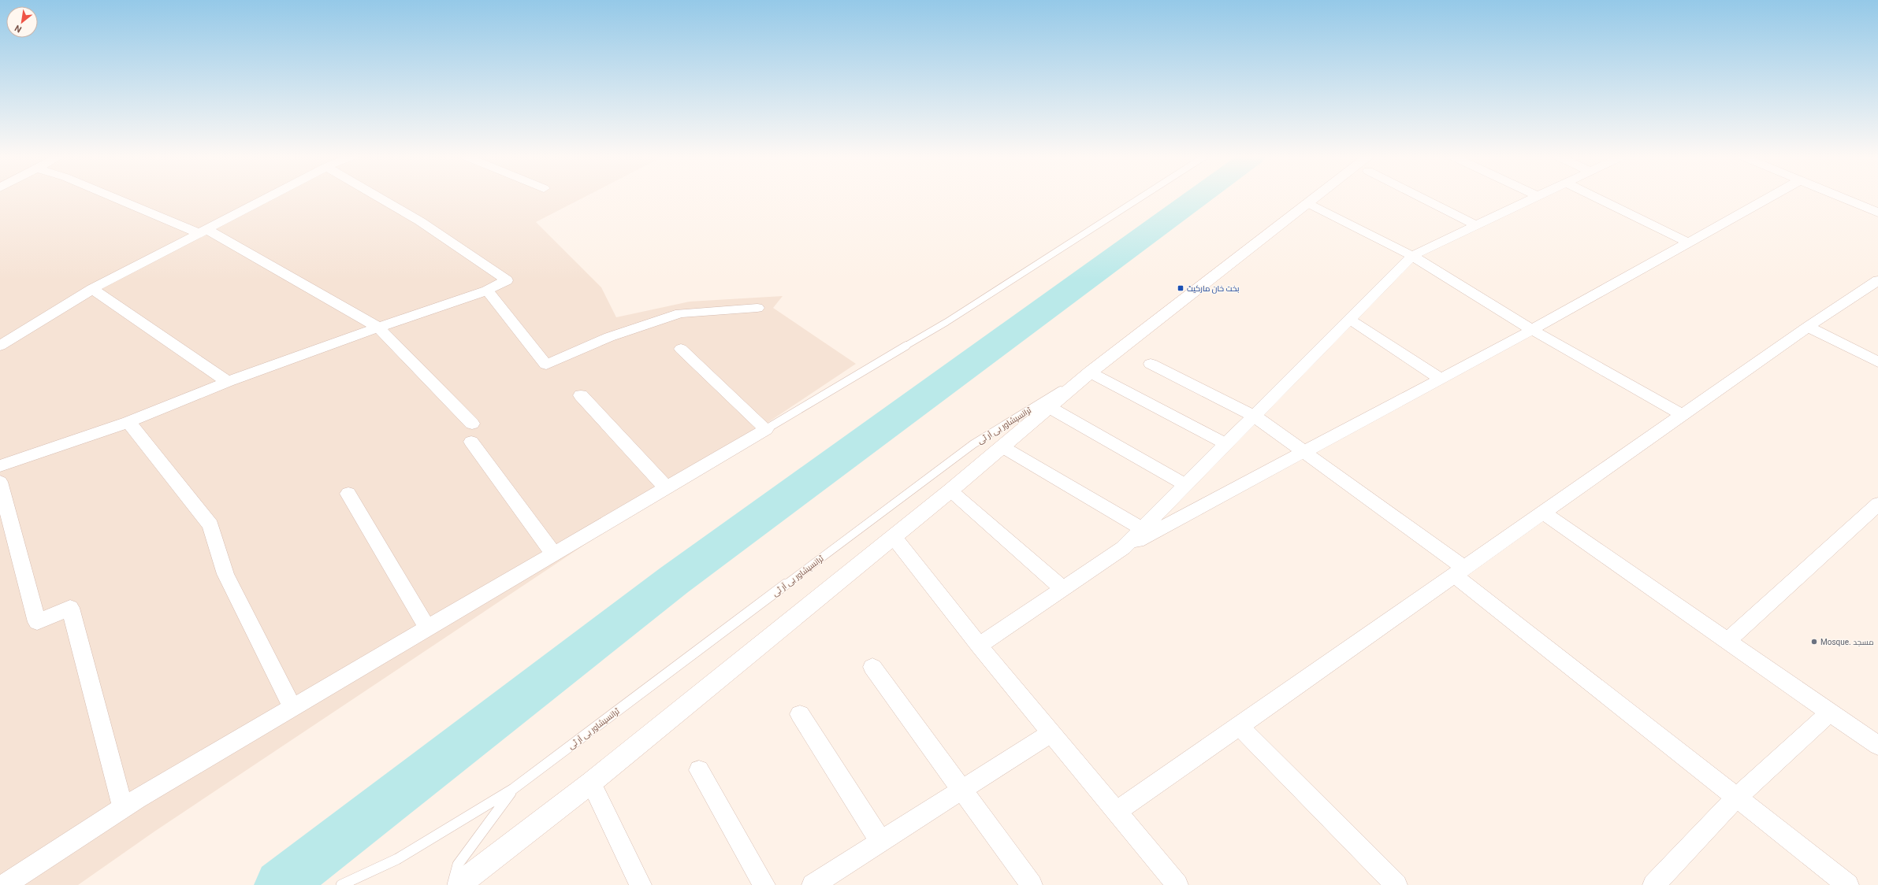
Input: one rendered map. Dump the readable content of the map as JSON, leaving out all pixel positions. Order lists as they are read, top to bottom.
{
  "streets": {
    "lane": ["ٹرانسپشاور بی آر ٹی"]
  },
  "places": {
    "transit": ["بخت خان مارکیٹ"],
    "other": ["Mosque. مسجد"]
  },
  "north": "bottom left"
}
